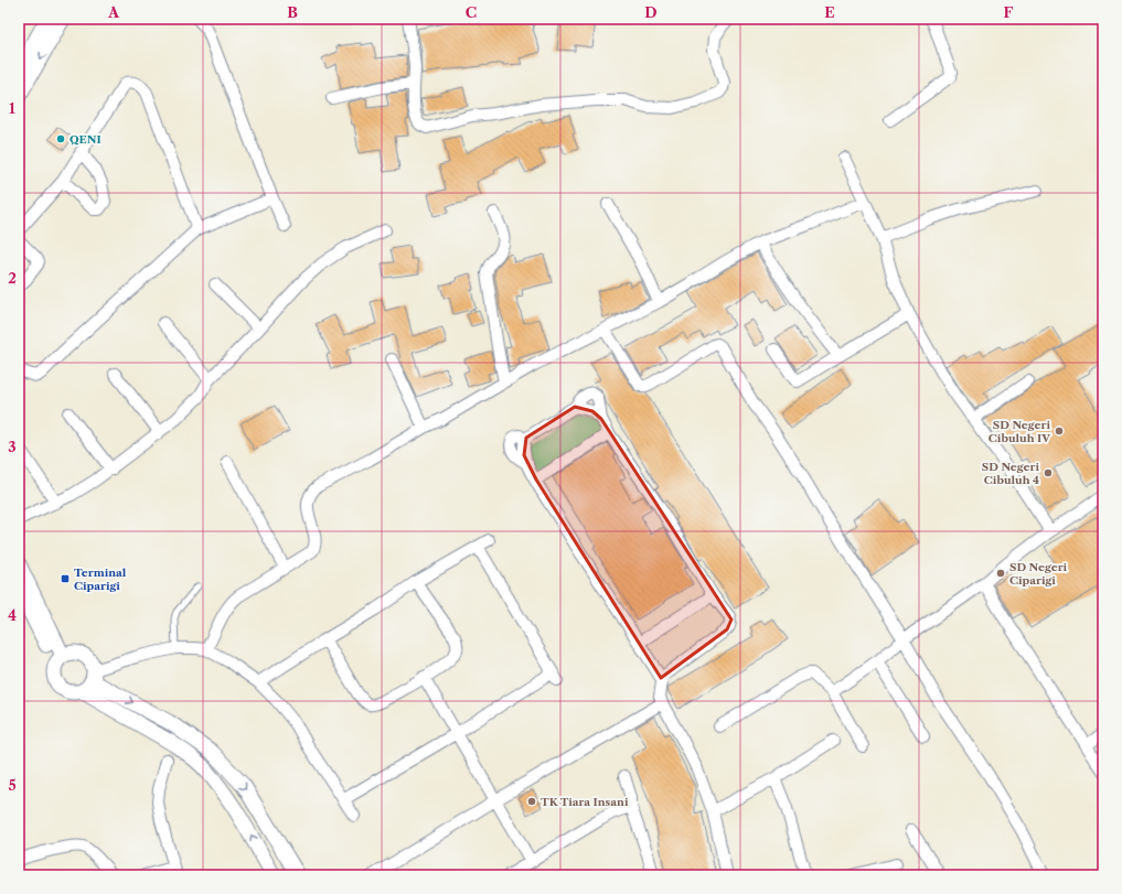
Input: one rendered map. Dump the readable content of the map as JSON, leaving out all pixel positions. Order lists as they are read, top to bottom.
{
  "places": {
    "other": [
      "QENI",
      "SD Negeri Cibuluh IV",
      "SD Negeri Cibuluh 4",
      "SD Negeri Ciparigi",
      "TK Tiara Insani"
    ],
    "transit": ["Terminal Ciparigi"]
  },
  "grid": {
    "columns": [
      "A",
      "B",
      "C",
      "D",
      "E",
      "F"
    ],
    "rows": [
      "1",
      "2",
      "3",
      "4",
      "5"
    ]
  }
}
